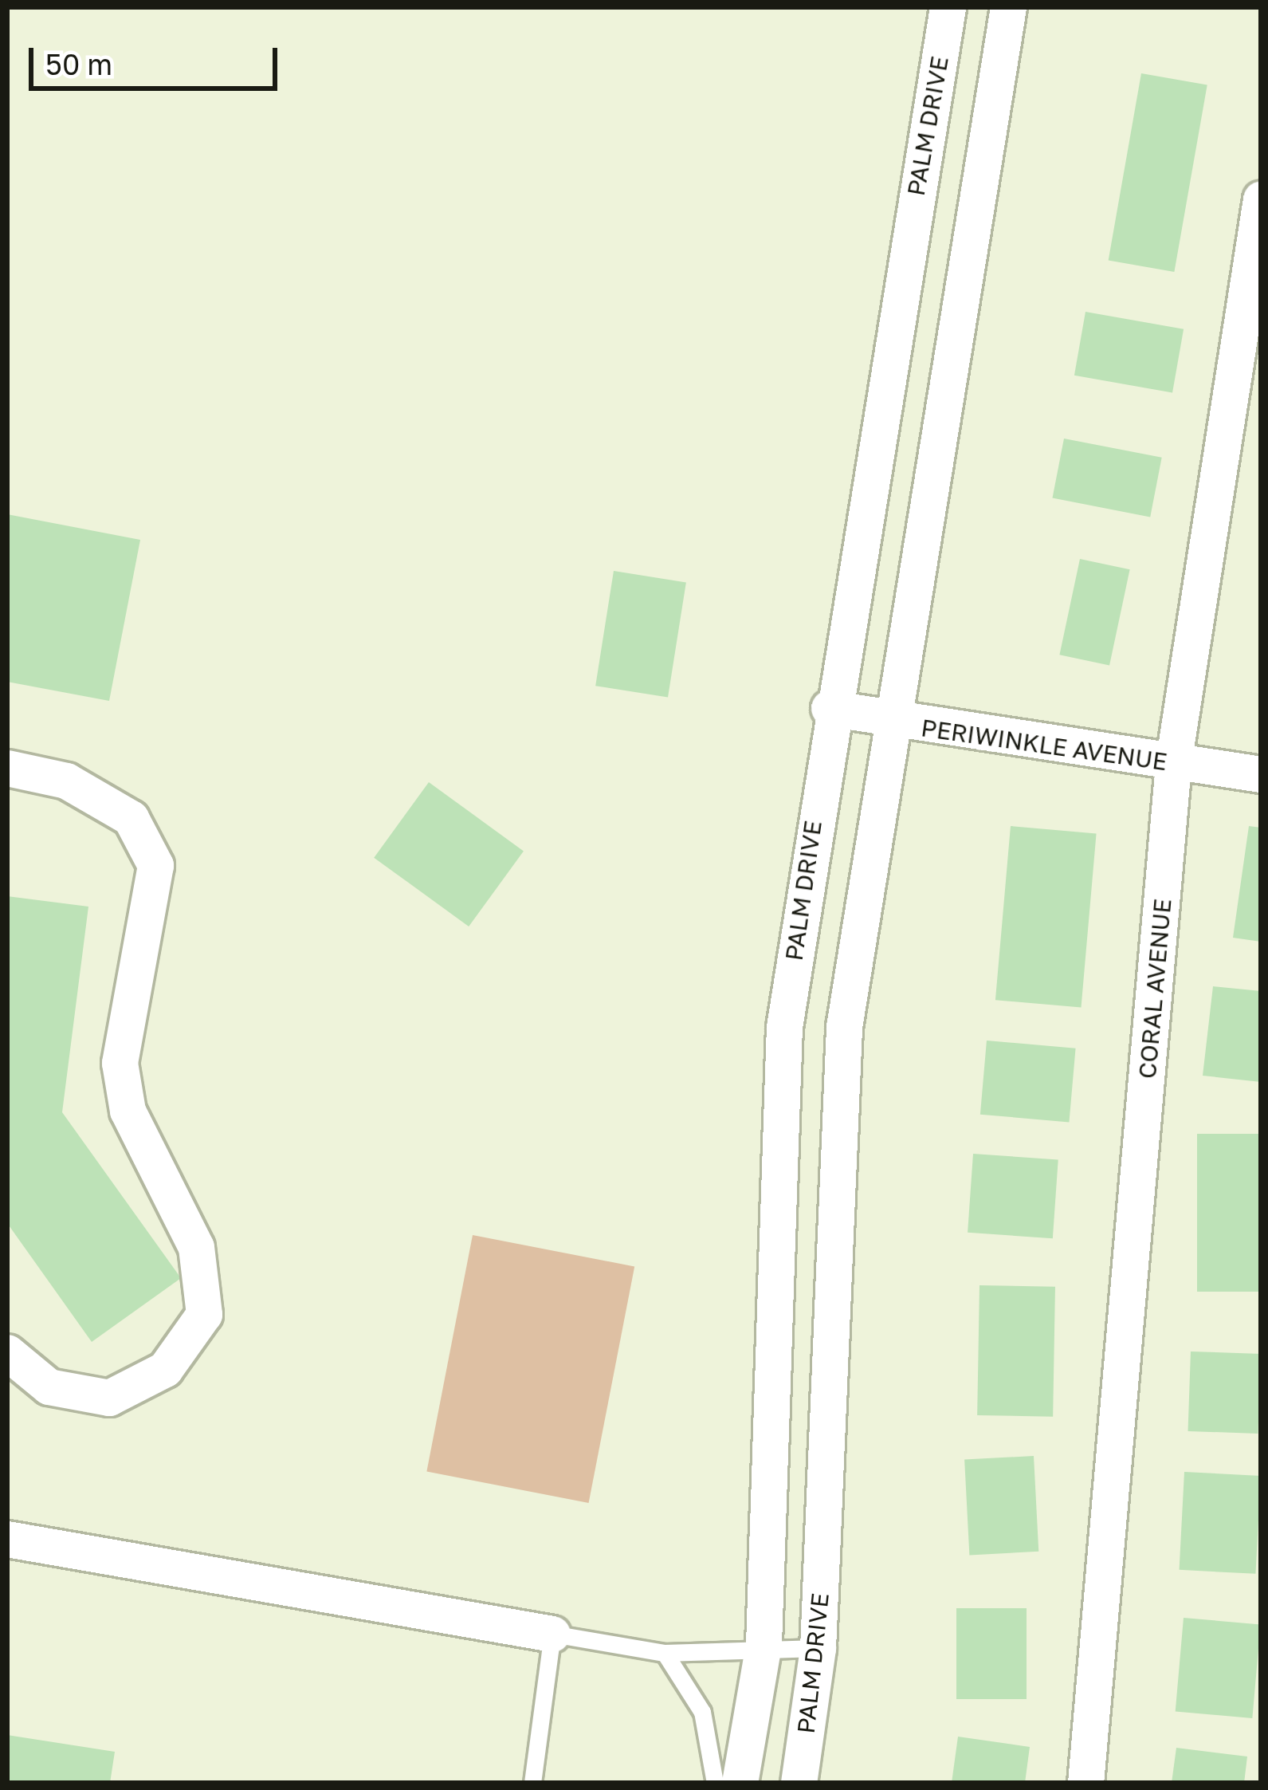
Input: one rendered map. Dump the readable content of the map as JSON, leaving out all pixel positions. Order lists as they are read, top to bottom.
{
  "streets": {
    "street": ["PALM DRIVE", "PERIWINKLE AVENUE", "CORAL AVENUE"]
  },
  "crossings": [
    ["PALM DRIVE", "PERIWINKLE AVENUE"],
    ["PERIWINKLE AVENUE", "CORAL AVENUE"]
  ],
  "scale_bar": "50 m"
}
